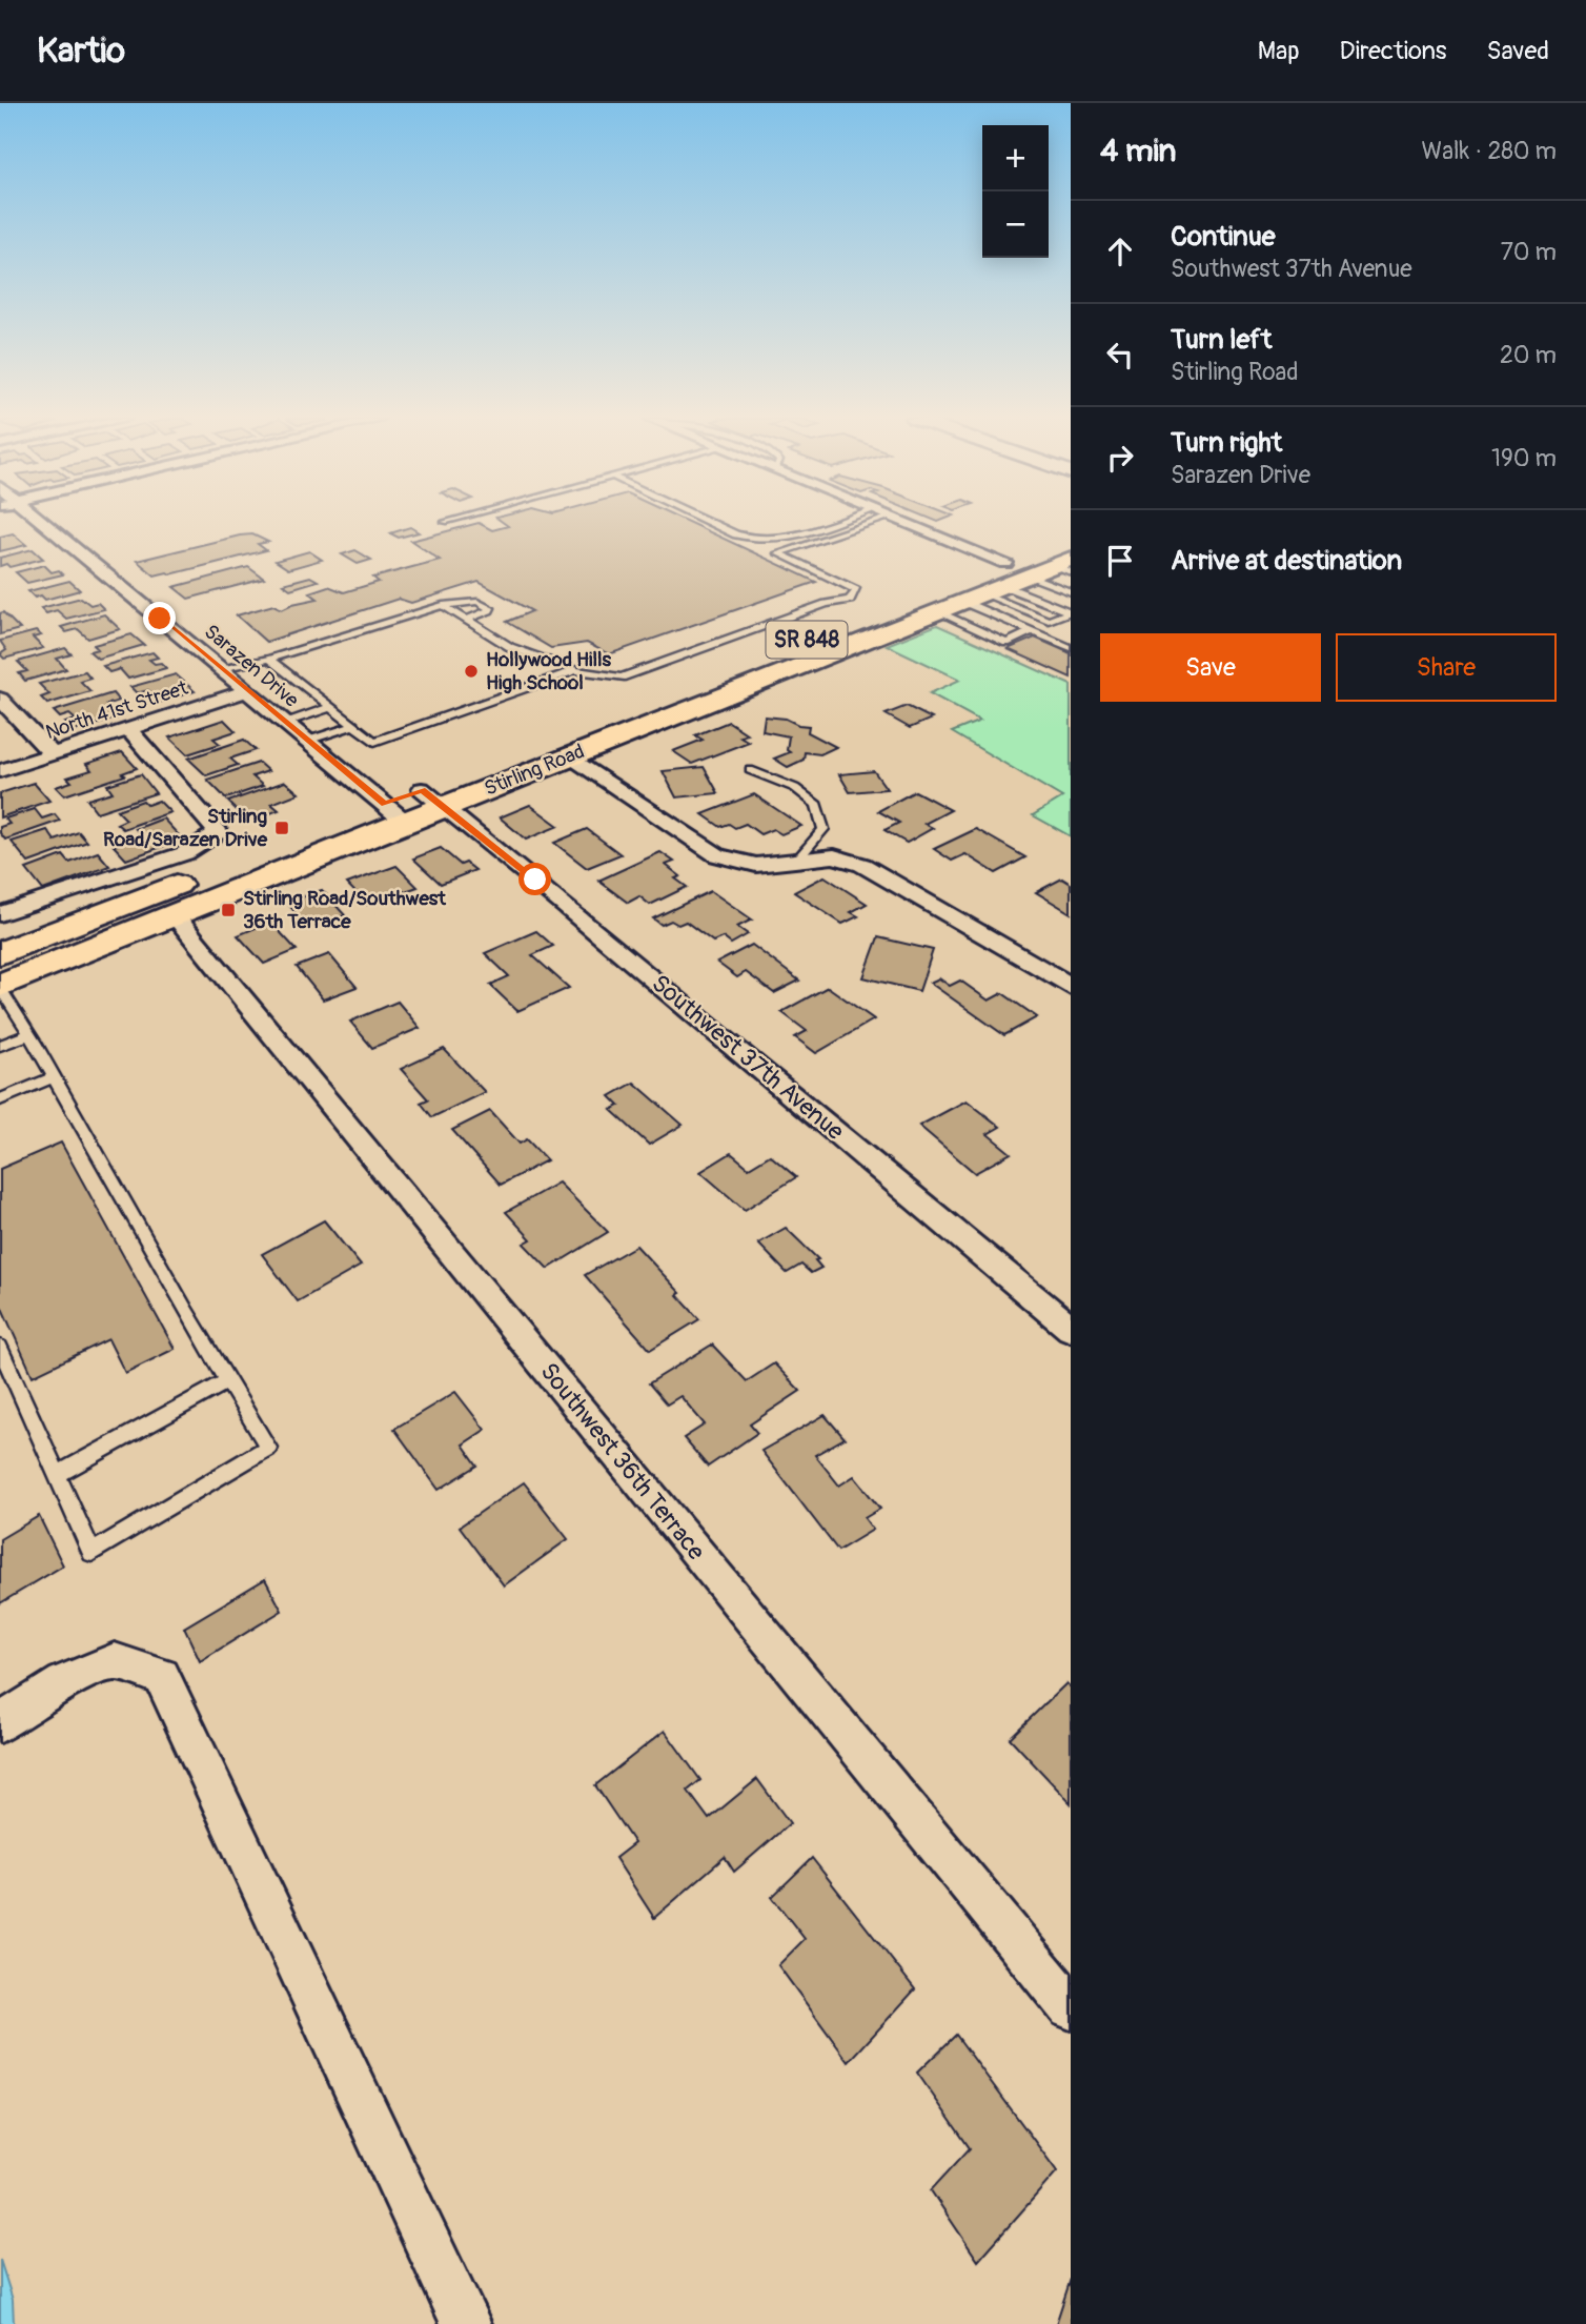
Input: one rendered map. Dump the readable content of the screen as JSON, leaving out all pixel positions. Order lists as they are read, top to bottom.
{
  "streets": {
    "main road": ["SR 848", "Stirling Road"],
    "street": [
      "Sarazen Drive",
      "North 41st Street",
      "Southwest 37th Avenue",
      "Southwest 36th Terrace"
    ]
  },
  "crossings": [
    ["Sarazen Drive", "North 41st Street"],
    ["Sarazen Drive", "Stirling Road"],
    ["Stirling Road", "Southwest 37th Avenue"],
    ["Stirling Road", "Southwest 36th Terrace"]
  ],
  "places": {
    "other": ["Hollywood Hills High School"],
    "transit": ["Stirling Road/Sarazen Drive", "Stirling Road/Southwest 36th Terrace"]
  },
  "page": {
    "header": "Kartio",
    "nav": ["Map", "Directions", "Saved"],
    "heading": ["4 min", "Walk · 280 m"],
    "map_buttons": ["+", "−"],
    "list": [
      ["Continue", "Southwest 37th Avenue", "70 m"],
      ["Turn left", "Stirling Road", "20 m"],
      ["Turn right", "Sarazen Drive", "190 m"],
      "Arrive at destination"
    ],
    "buttons": ["Save", "Share"]
  }
}
